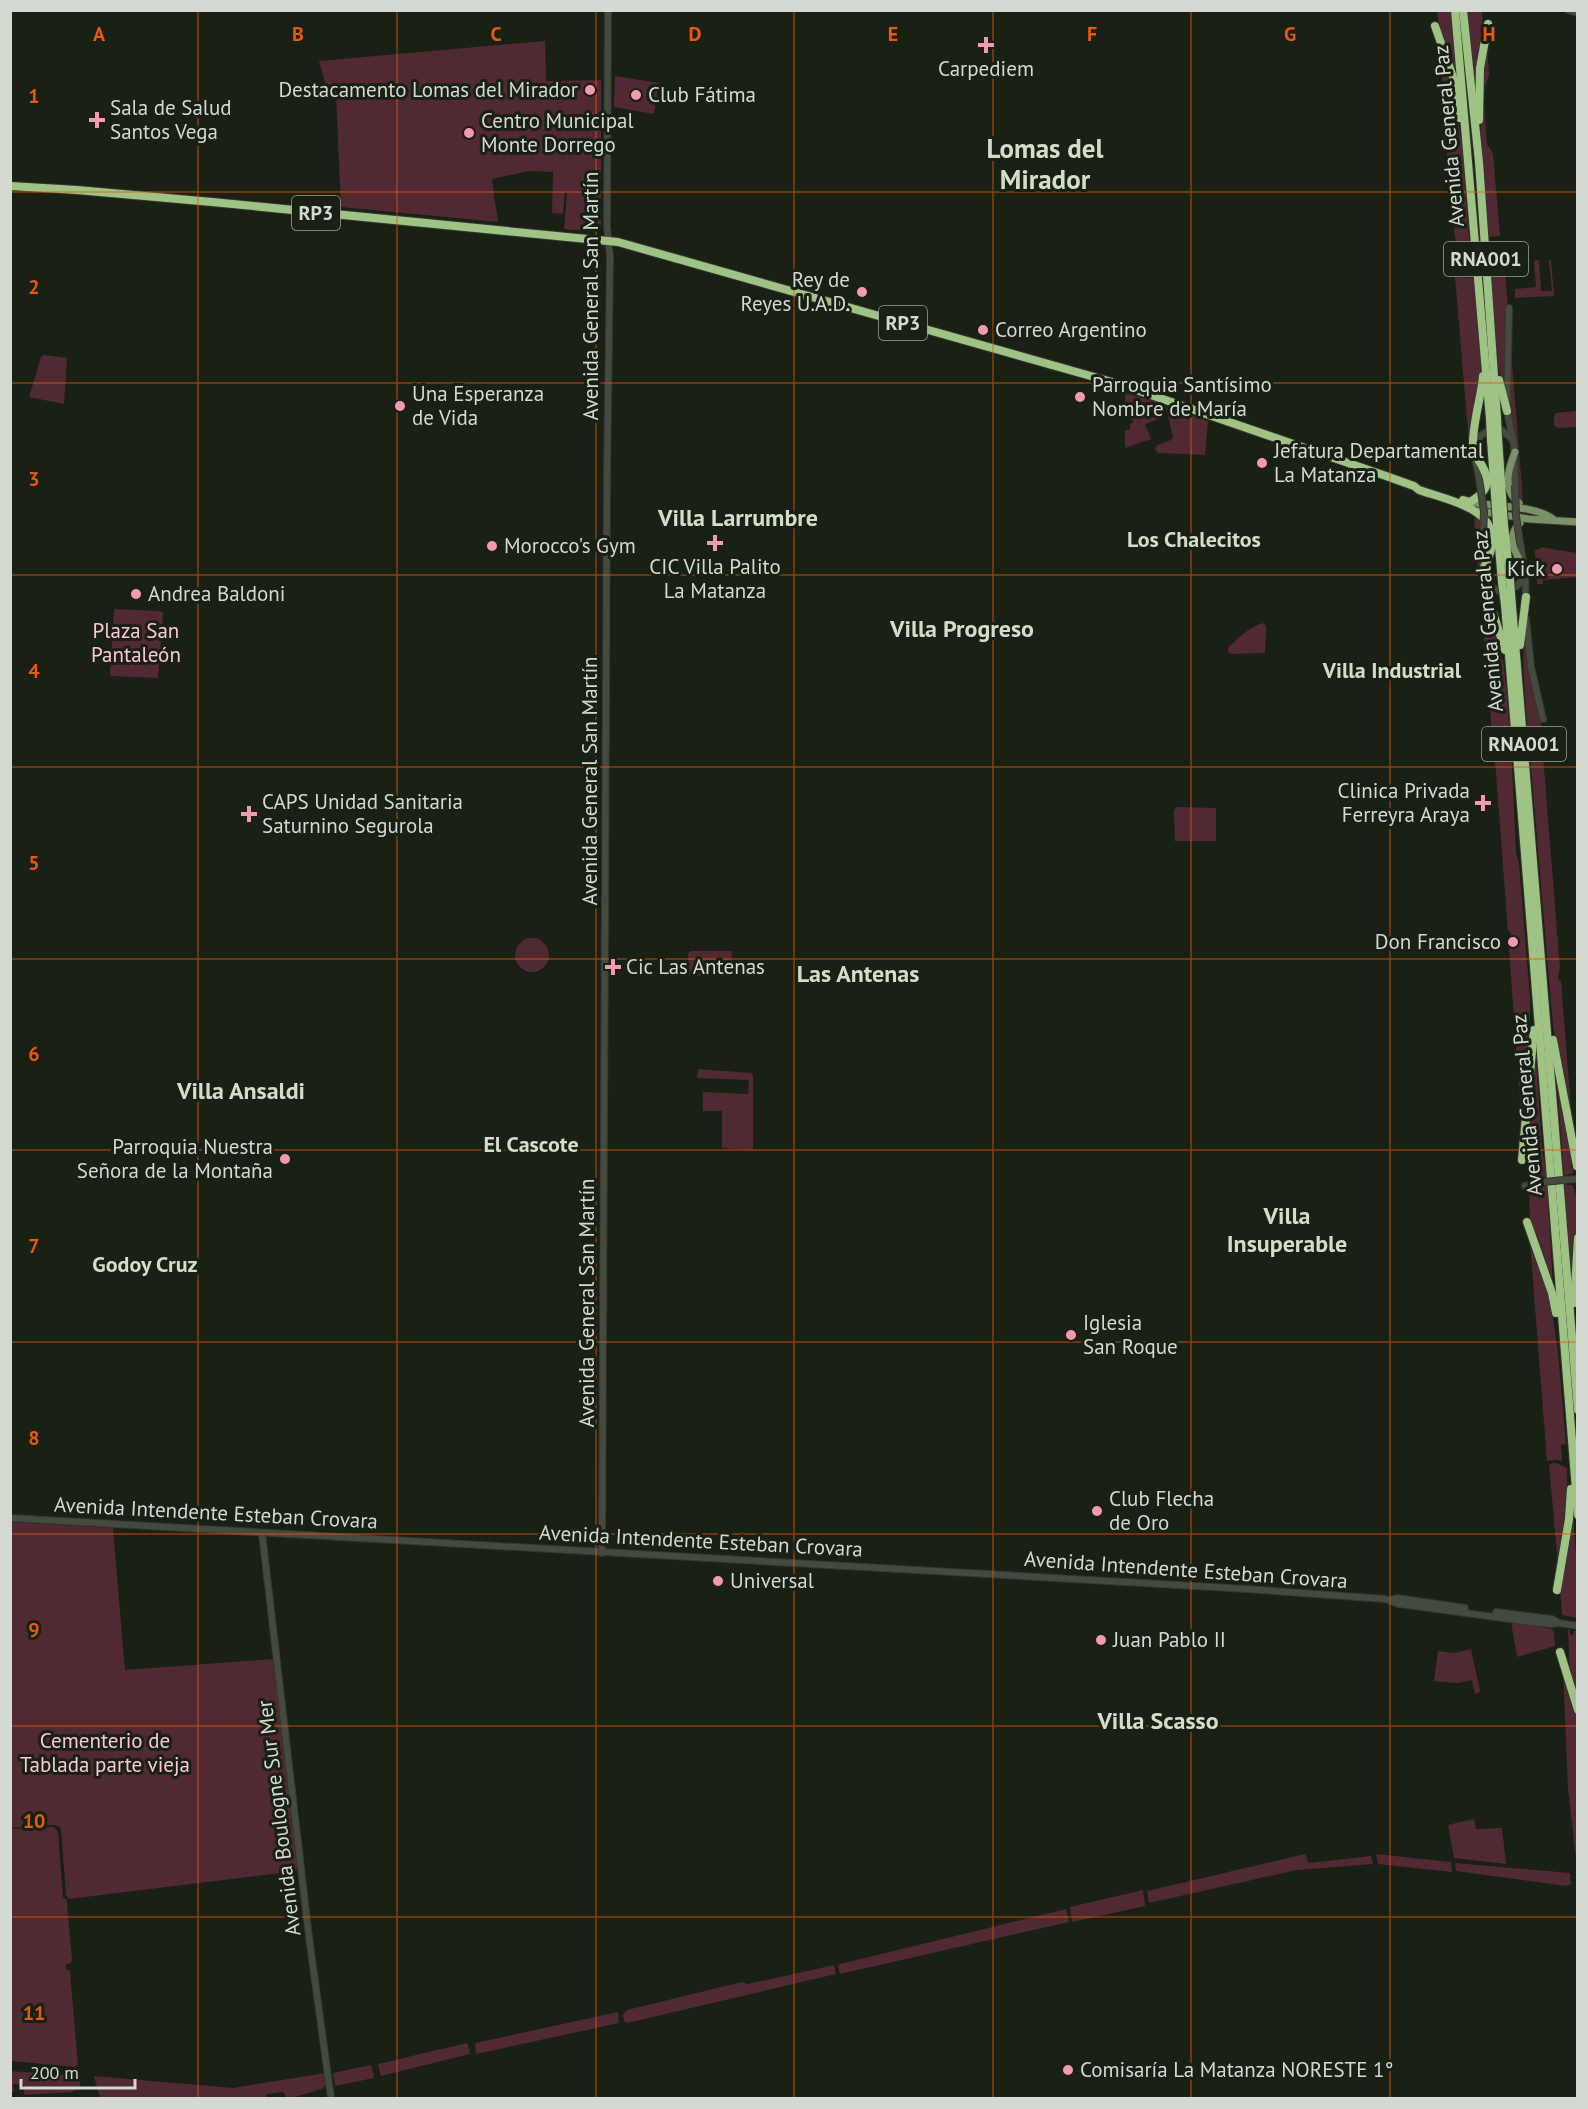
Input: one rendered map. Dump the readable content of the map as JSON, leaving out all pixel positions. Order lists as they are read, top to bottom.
{
  "streets": {
    "highway": ["Avenida General Paz", "RP3", "RNA001"],
    "main road": ["Avenida General San Martín", "Avenida Intendente Esteban Crovara", "Avenida Boulogne Sur Mer"]
  },
  "crossings": [
    ["RP3", "Avenida General San Martín"],
    ["Avenida General San Martín", "Avenida Intendente Esteban Crovara"],
    ["Avenida Intendente Esteban Crovara", "Avenida Boulogne Sur Mer"]
  ],
  "districts": [
    "Lomas del Mirador",
    "Villa Larrumbre",
    "Los Chalecitos",
    "Villa Progreso",
    "Villa Industrial",
    "Las Antenas",
    "Villa Ansaldi",
    "El Cascote",
    "Villa Insuperable",
    "Godoy Cruz",
    "Villa Scasso"
  ],
  "parks": ["Plaza San Pantaleón", "Cementerio de Tablada parte vieja"],
  "places": {
    "health": [
      "Carpediem",
      "Sala de Salud Santos Vega",
      "CIC Villa Palito La Matanza",
      "Clinica Privada Ferreyra Araya",
      "CAPS Unidad Sanitaria Saturnino Segurola",
      "Cic Las Antenas"
    ],
    "other": [
      "Destacamento Lomas del Mirador",
      "Club Fátima",
      "Centro Municipal Monte Dorrego",
      "Rey de Reyes U.A.D.",
      "Correo Argentino",
      "Parroquia Santísimo Nombre de María",
      "Una Esperanza de Vida",
      "Jefatura Departamental La Matanza",
      "Morocco's Gym",
      "Kick",
      "Andrea Baldoni",
      "Don Francisco",
      "Parroquia Nuestra Señora de la Montaña",
      "Iglesia San Roque",
      "Club Flecha de Oro",
      "Universal",
      "Juan Pablo II",
      "Comisaría La Matanza NORESTE 1°"
    ]
  },
  "scale_bar": "200 m",
  "grid": {
    "columns": [
      "A",
      "B",
      "C",
      "D",
      "E",
      "F",
      "G",
      "H"
    ],
    "rows": [
      "1",
      "2",
      "3",
      "4",
      "5",
      "6",
      "7",
      "8",
      "9",
      "10",
      "11"
    ]
  }
}
